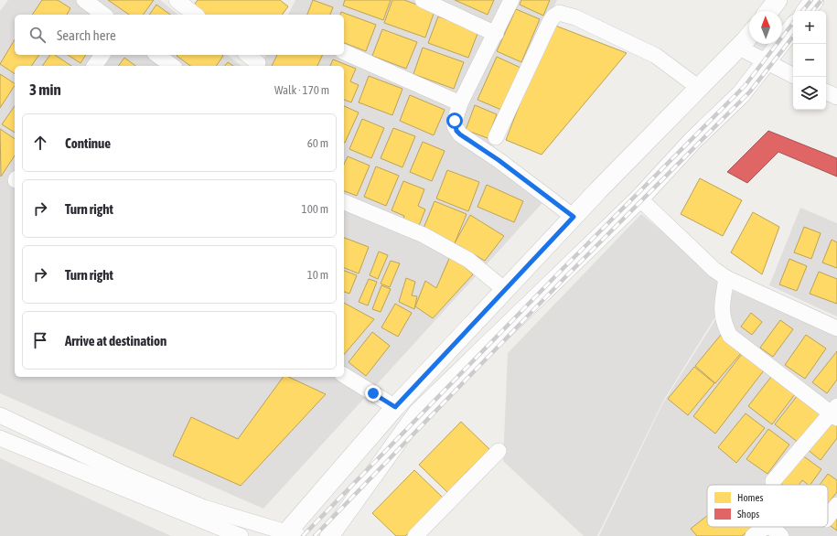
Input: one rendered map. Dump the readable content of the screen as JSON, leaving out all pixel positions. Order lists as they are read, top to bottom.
{
  "legend": ["Homes", "Shops"],
  "north": "top",
  "page": {
    "map_buttons": ["+", "−"],
    "search": "Search here",
    "heading": ["3 min", "Walk · 170 m"],
    "list": [
      ["Continue", "60 m"],
      ["Turn right", "100 m"],
      ["Turn right", "10 m"],
      "Arrive at destination"
    ]
  }
}
